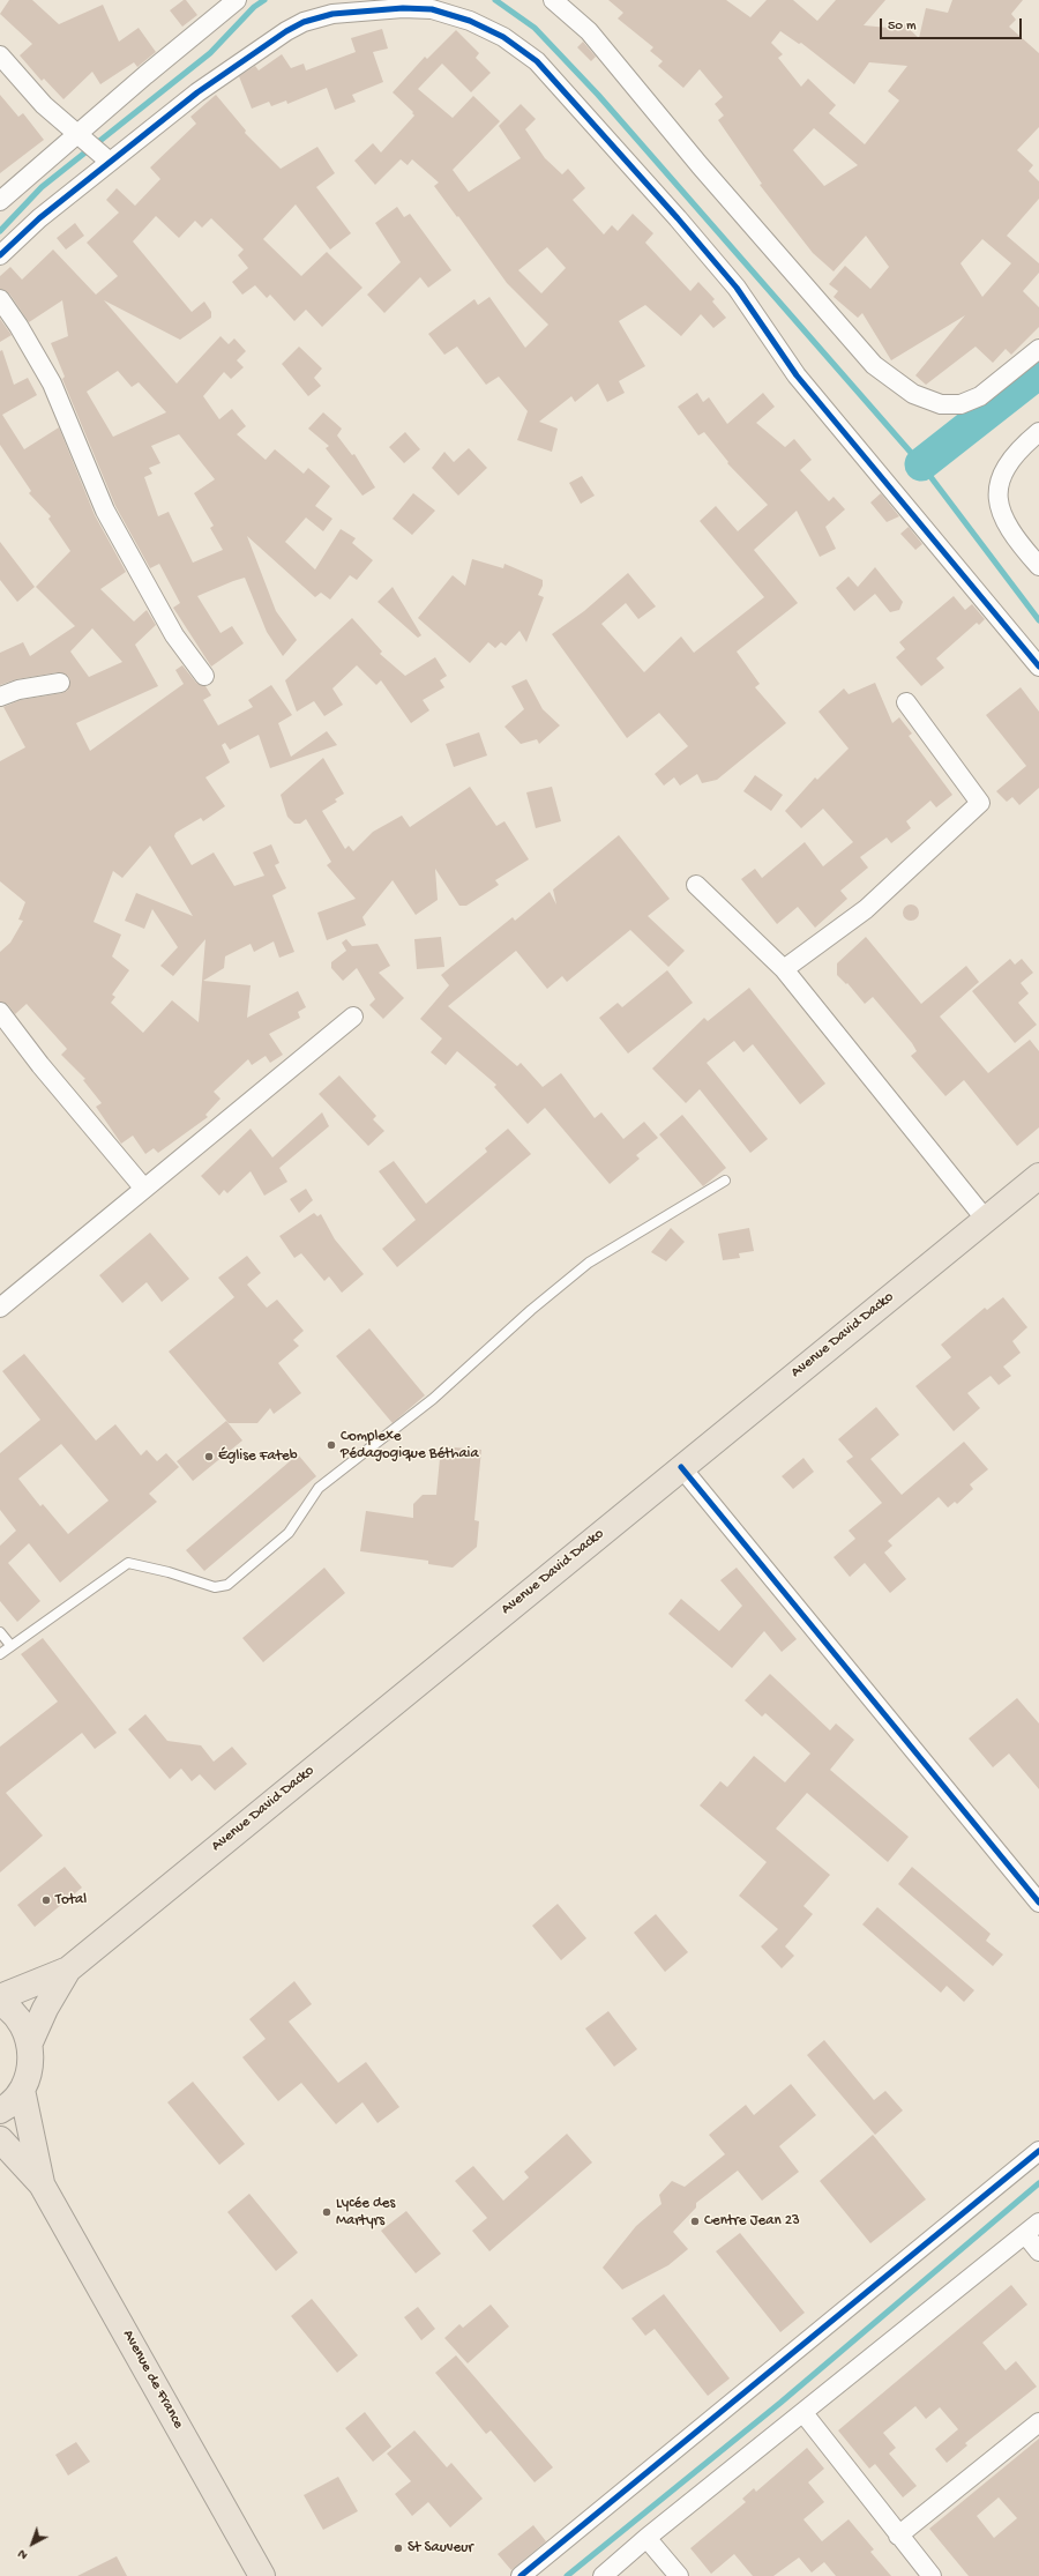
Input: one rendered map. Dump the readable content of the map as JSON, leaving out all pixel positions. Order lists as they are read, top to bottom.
{
  "streets": {
    "main road": ["Avenue David Dacko", "Avenue de France"]
  },
  "places": [
    "Complexe Pédagogique Béthaia",
    "Église Fateb",
    "Total",
    "Lycée des Martyrs",
    "Centre Jean 23",
    "St Sauveur"
  ],
  "scale_bar": "50 m",
  "north": "bottom left"
}
